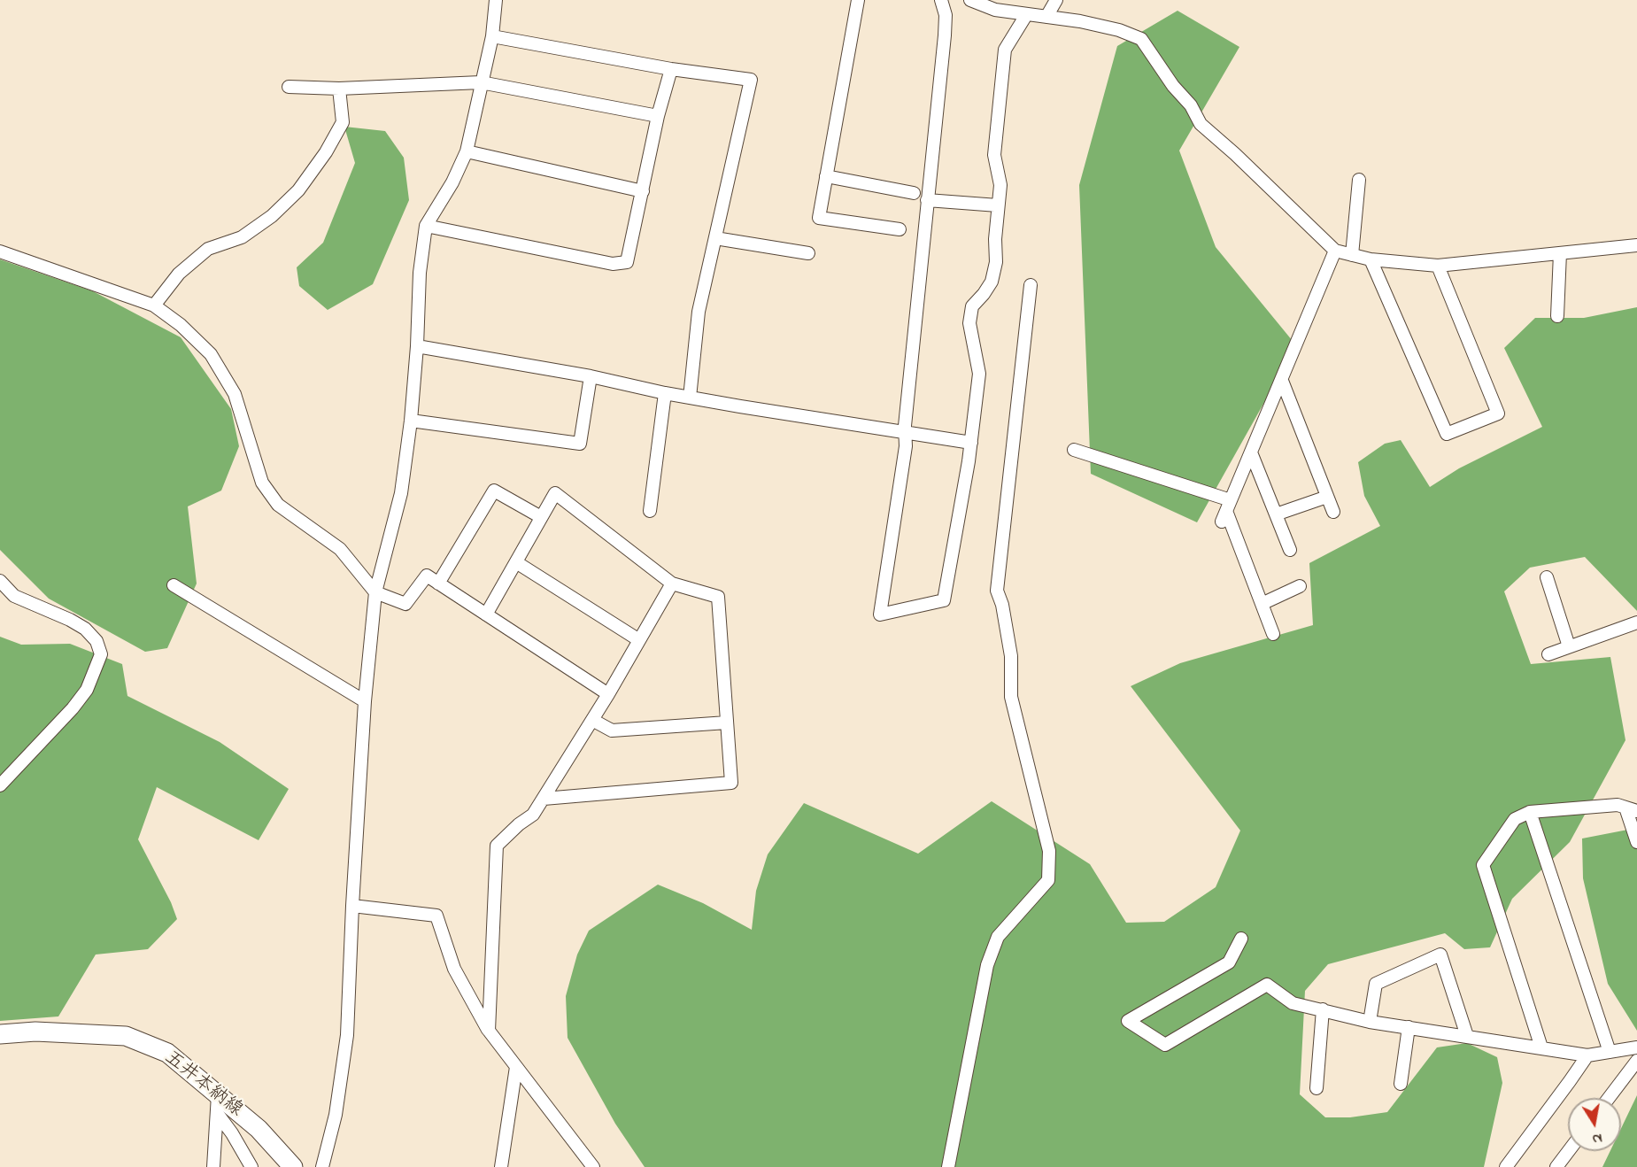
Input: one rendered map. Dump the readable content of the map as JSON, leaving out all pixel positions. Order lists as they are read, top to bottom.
{
  "streets": {
    "main road": ["五井本納線"]
  },
  "north": "bottom"
}
